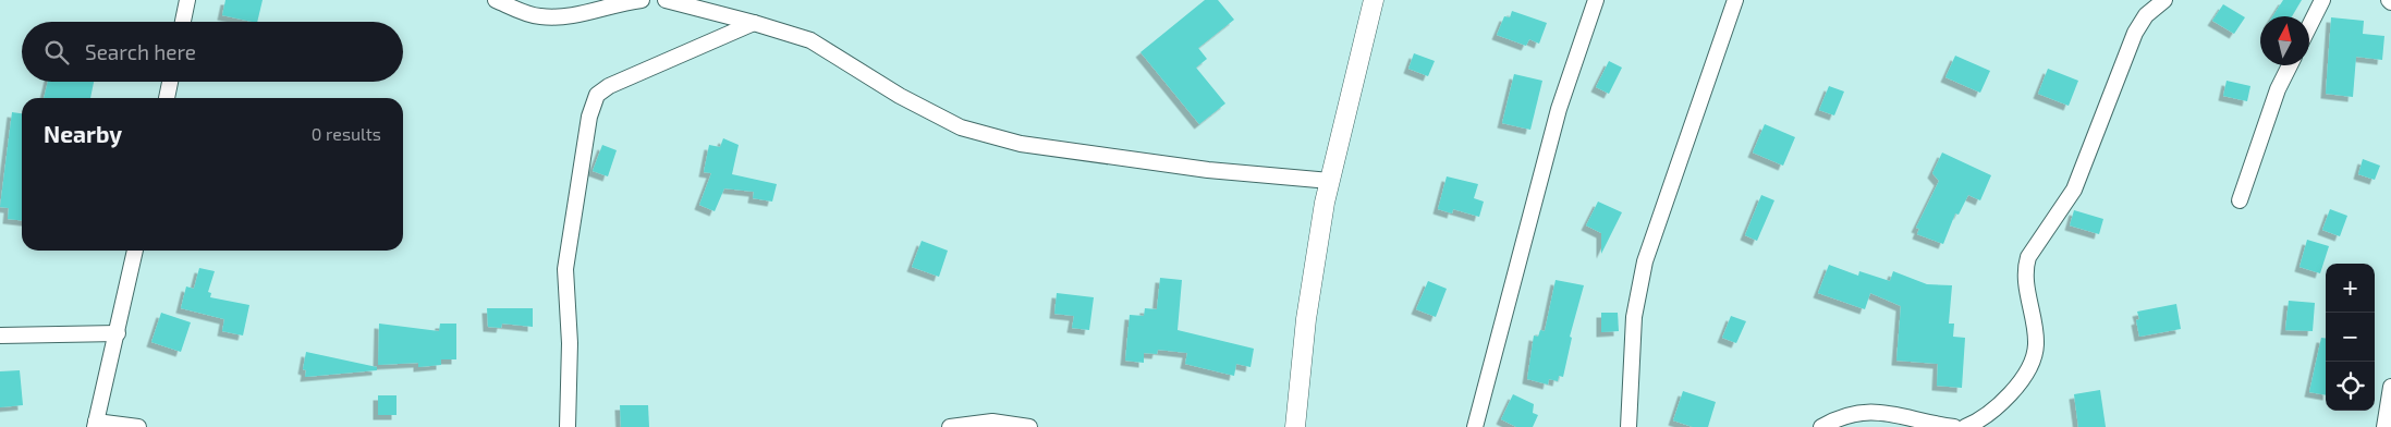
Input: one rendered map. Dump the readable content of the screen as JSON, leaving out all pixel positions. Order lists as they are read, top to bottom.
{
  "north": "top",
  "page": {
    "search": "Search here",
    "heading": ["Nearby", "0 results"],
    "map_buttons": ["+", "−"]
  }
}
